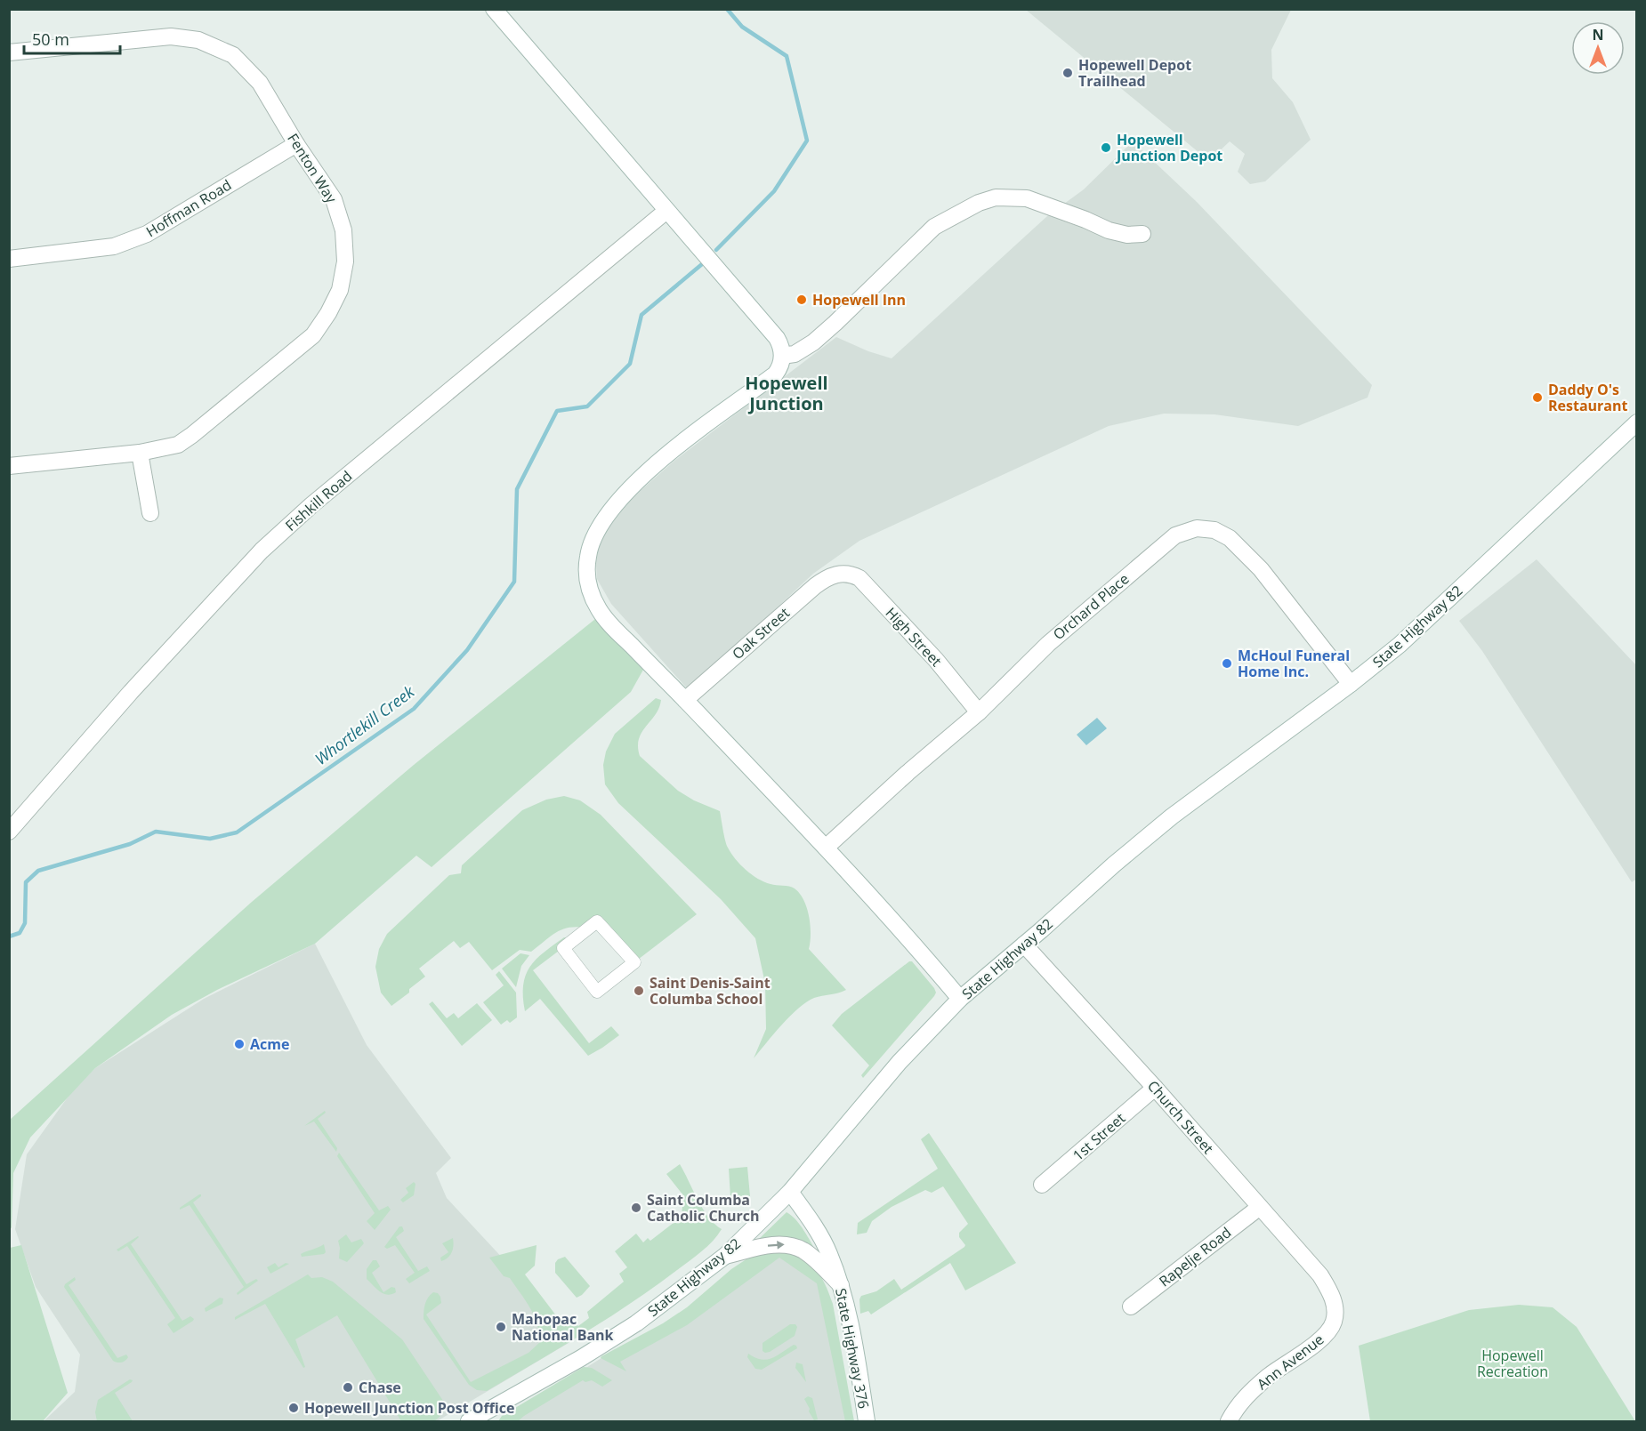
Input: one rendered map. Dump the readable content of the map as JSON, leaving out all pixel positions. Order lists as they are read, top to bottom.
{
  "streets": {
    "street": [
      "Fenton Way",
      "Hoffman Road",
      "Fishkill Road",
      "Orchard Place",
      "State Highway 82",
      "Oak Street",
      "High Street",
      "Church Street",
      "1st Street",
      "Rapelje Road",
      "State Highway 376",
      "Ann Avenue"
    ]
  },
  "crossings": [
    ["Fenton Way", "Hoffman Road"],
    ["Orchard Place", "State Highway 82"],
    ["Orchard Place", "High Street"],
    ["State Highway 82", "Church Street"],
    ["State Highway 82", "State Highway 376"],
    ["Oak Street", "High Street"],
    ["Church Street", "1st Street"],
    ["Church Street", "Rapelje Road"],
    ["Church Street", "Ann Avenue"]
  ],
  "districts": ["Hopewell Junction"],
  "water": ["Whortlekill Creek"],
  "parks": ["Hopewell Recreation"],
  "places": [
    "Hopewell Depot Trailhead",
    "Hopewell Junction Depot",
    "Hopewell Inn",
    "Daddy O's Restaurant",
    "McHoul Funeral Home Inc.",
    "Saint Denis-Saint Columba School",
    "Acme",
    "Saint Columba Catholic Church",
    "Mahopac National Bank",
    "Chase",
    "Hopewell Junction Post Office"
  ],
  "scale_bar": "50 m",
  "north": "top"
}
